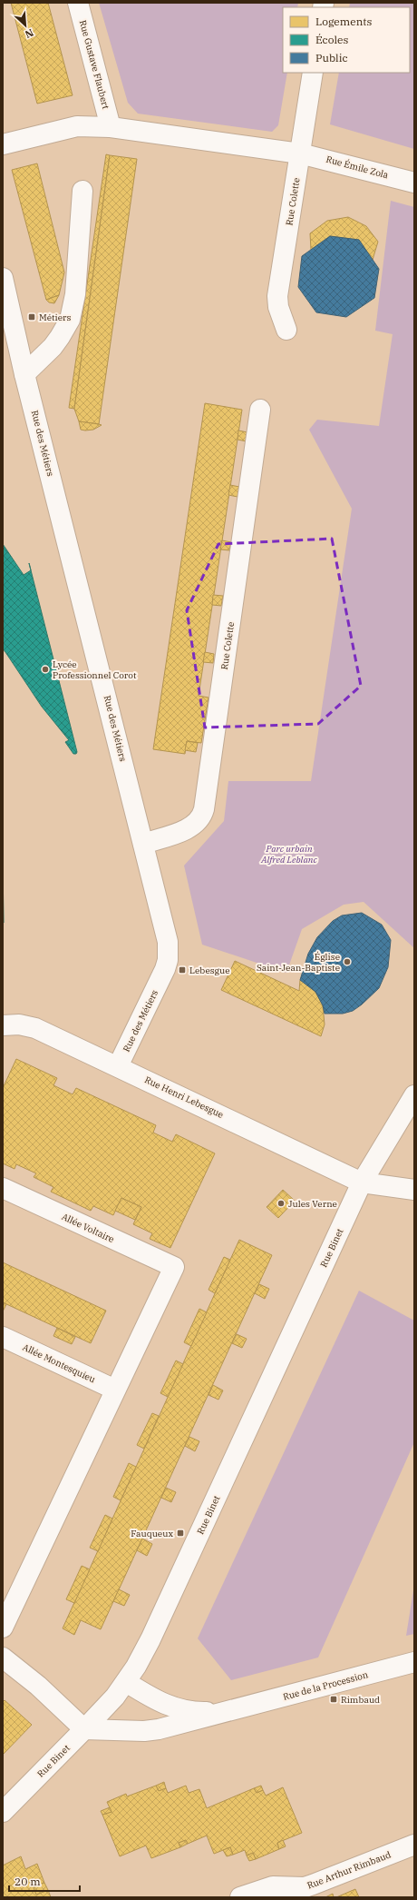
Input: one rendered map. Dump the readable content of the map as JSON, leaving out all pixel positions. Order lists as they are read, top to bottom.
{
  "streets": {
    "street": [
      "Rue Gustave Flaubert",
      "Rue Émile Zola",
      "Rue Colette",
      "Rue des Métiers",
      "Rue Henri Lebesgue",
      "Allée Voltaire",
      "Rue Binet",
      "Allée Montesquieu",
      "Rue de la Procession",
      "Rue Arthur Rimbaud"
    ]
  },
  "crossings": [
    ["Rue Gustave Flaubert", "Rue Émile Zola"],
    ["Rue Émile Zola", "Rue Colette"],
    ["Rue Colette", "Rue des Métiers"],
    ["Rue des Métiers", "Rue Henri Lebesgue"],
    ["Rue Henri Lebesgue", "Rue Binet"],
    ["Allée Voltaire", "Allée Montesquieu"],
    ["Rue Binet", "Rue de la Procession"]
  ],
  "parks": ["Parc urbain Alfred Leblanc"],
  "places": {
    "transit": [
      "Métiers",
      "Lebesgue",
      "Fauqueux",
      "Rimbaud"
    ],
    "other": ["Lycée Professionnel Corot", "Église Saint-Jean-Baptiste", "Jules Verne"]
  },
  "legend": ["Logements", "Écoles", "Public"],
  "scale_bar": "20 m",
  "north": "bottom right"
}
